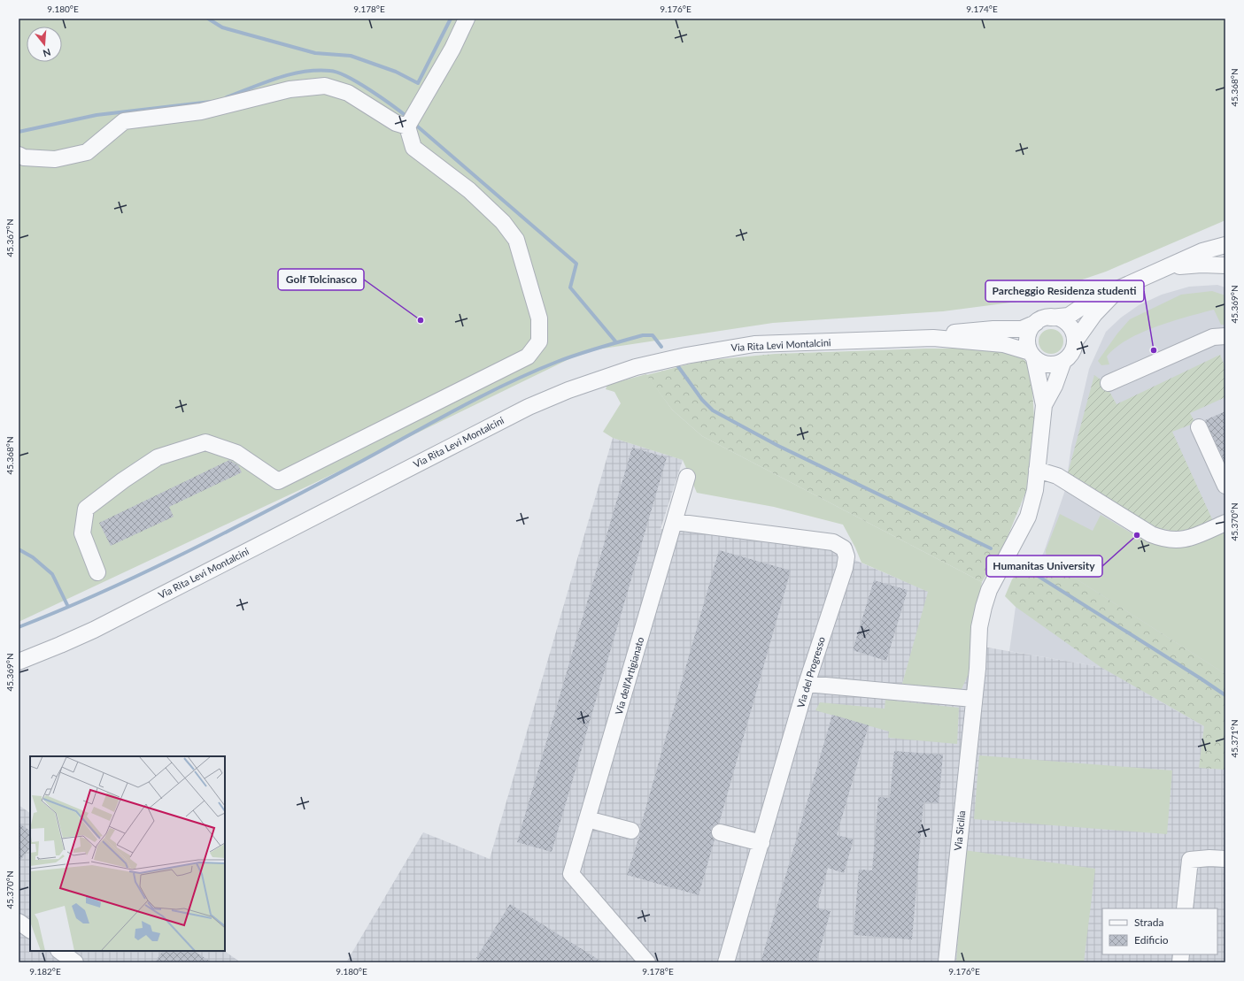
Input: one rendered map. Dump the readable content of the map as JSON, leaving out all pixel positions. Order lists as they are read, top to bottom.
{
  "streets": {
    "street": [
      "Via Rita Levi Montalcini",
      "Via del Progresso",
      "Via dell'Artigianato",
      "Via Sicilia"
    ]
  },
  "crossings": [
    ["Via del Progresso", "Via dell'Artigianato"]
  ],
  "places": ["Golf Tolcinasco", "Parcheggio Residenza studenti", "Humanitas University"],
  "legend": ["Strada", "Edificio"],
  "north": "bottom",
  "coordinates": [
    "9.180°E",
    "9.178°E",
    "9.176°E",
    "9.174°E",
    "45.368°N",
    "45.367°N",
    "45.369°N",
    "45.370°N",
    "45.371°N",
    "9.182°E"
  ]
}
